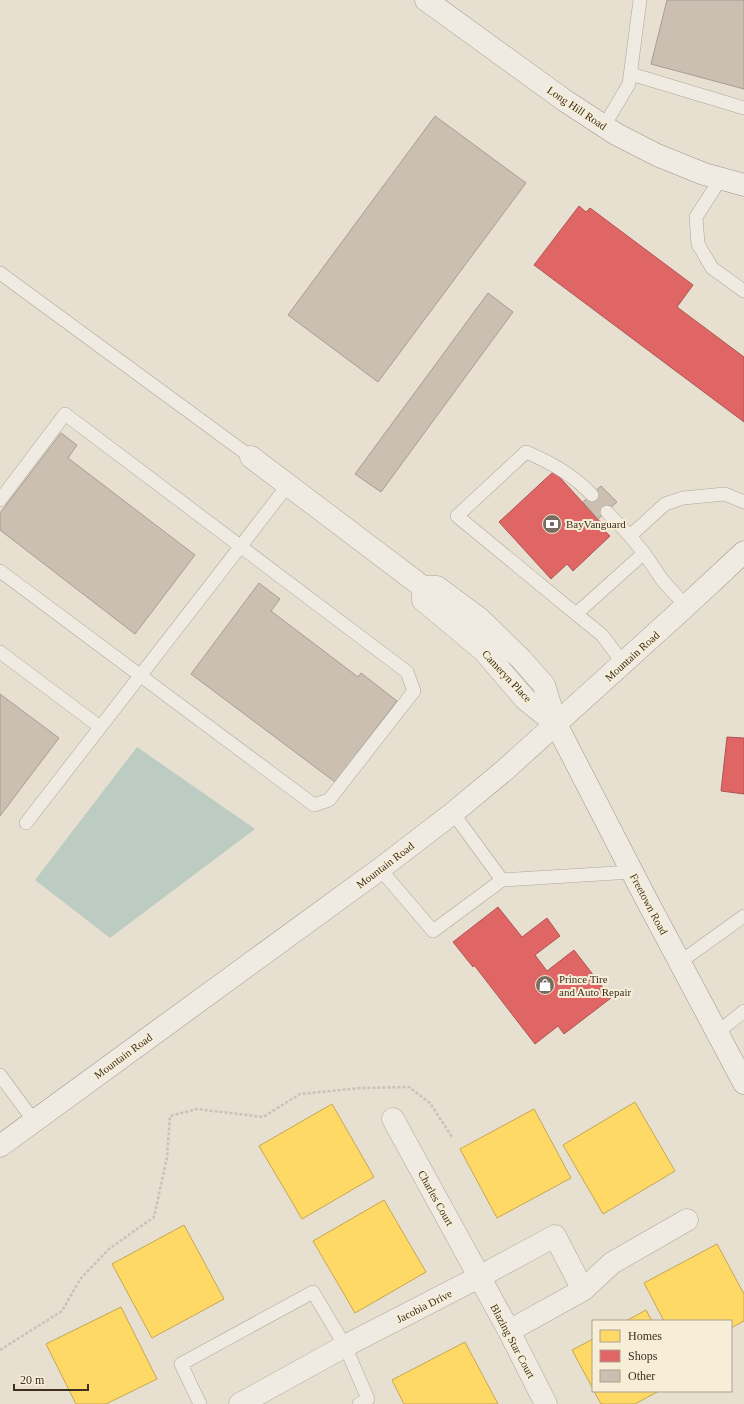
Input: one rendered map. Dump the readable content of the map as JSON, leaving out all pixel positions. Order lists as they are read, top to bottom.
{
  "streets": {
    "street": [
      "Long Hill Road",
      "Mountain Road",
      "Cameryn Place",
      "Freetown Road",
      "Charles Court",
      "Jacobia Drive",
      "Blazing Star Court"
    ]
  },
  "crossings": [
    ["Mountain Road", "Cameryn Place"],
    ["Mountain Road", "Freetown Road"],
    ["Cameryn Place", "Freetown Road"],
    ["Charles Court", "Jacobia Drive"],
    ["Charles Court", "Blazing Star Court"],
    ["Jacobia Drive", "Blazing Star Court"]
  ],
  "places": {
    "bank": ["BayVanguard"],
    "shop": ["Prince Tire and Auto Repair"]
  },
  "legend": ["Homes", "Shops", "Other"],
  "scale_bar": "20 m"
}
